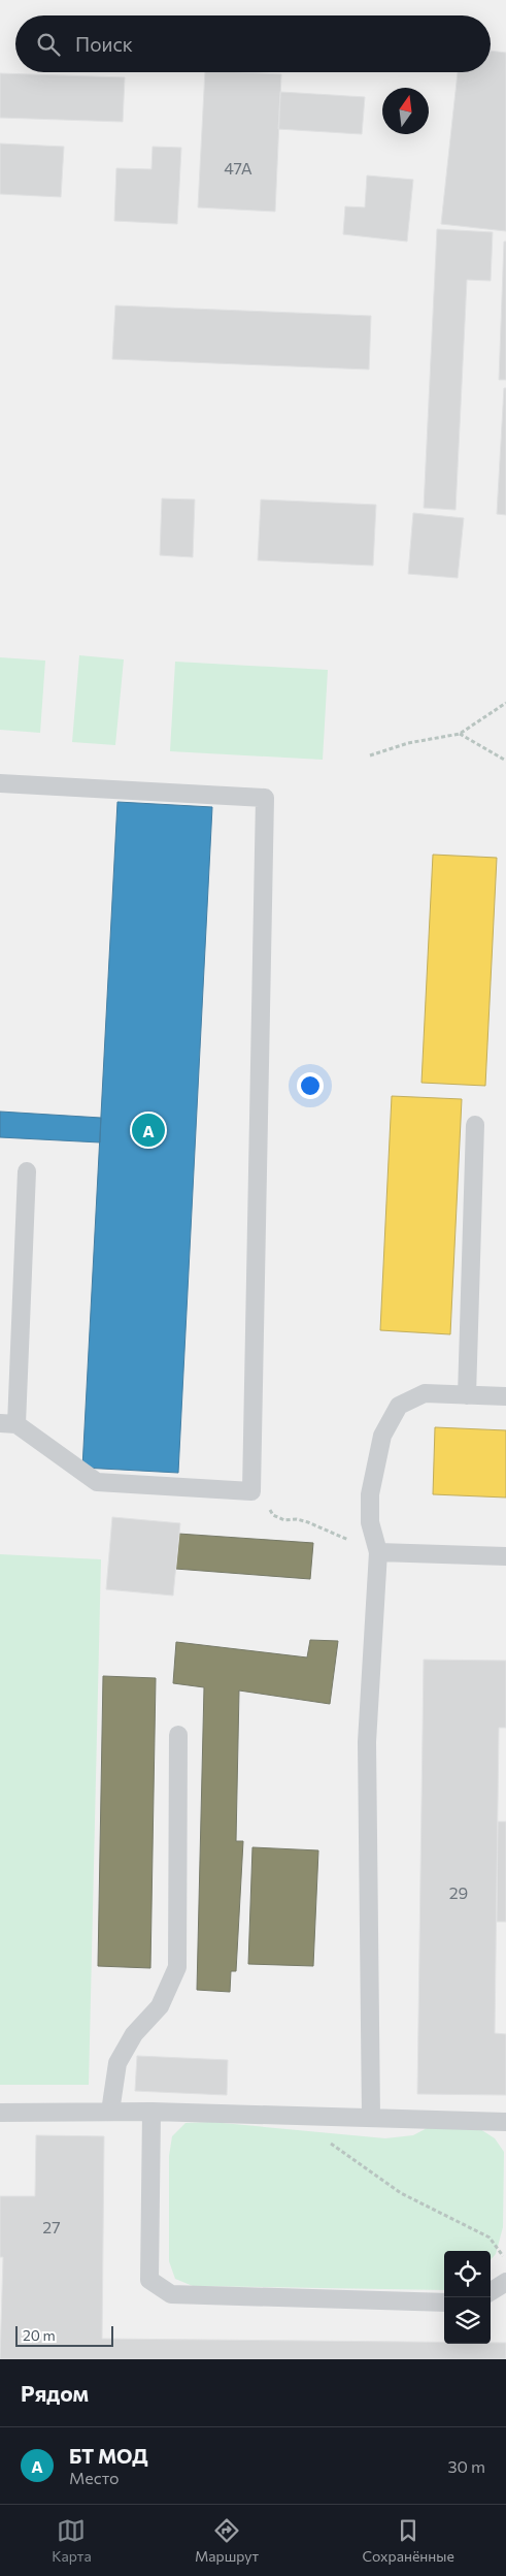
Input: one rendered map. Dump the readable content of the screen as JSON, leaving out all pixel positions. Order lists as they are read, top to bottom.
{
  "house_numbers": ["47А", "29", "27"],
  "scale_bar": "20 m",
  "north": "top",
  "page": {
    "search": "Поиск",
    "pins": "A",
    "scale": "20 m",
    "heading": "Рядом",
    "list": [
      {
        "mark": "A",
        "name": "БТ МОД",
        "note": "Место",
        "value": "30 m"
      }
    ],
    "nav": ["Карта", "Маршрут", "Сохранённые"]
  }
}
